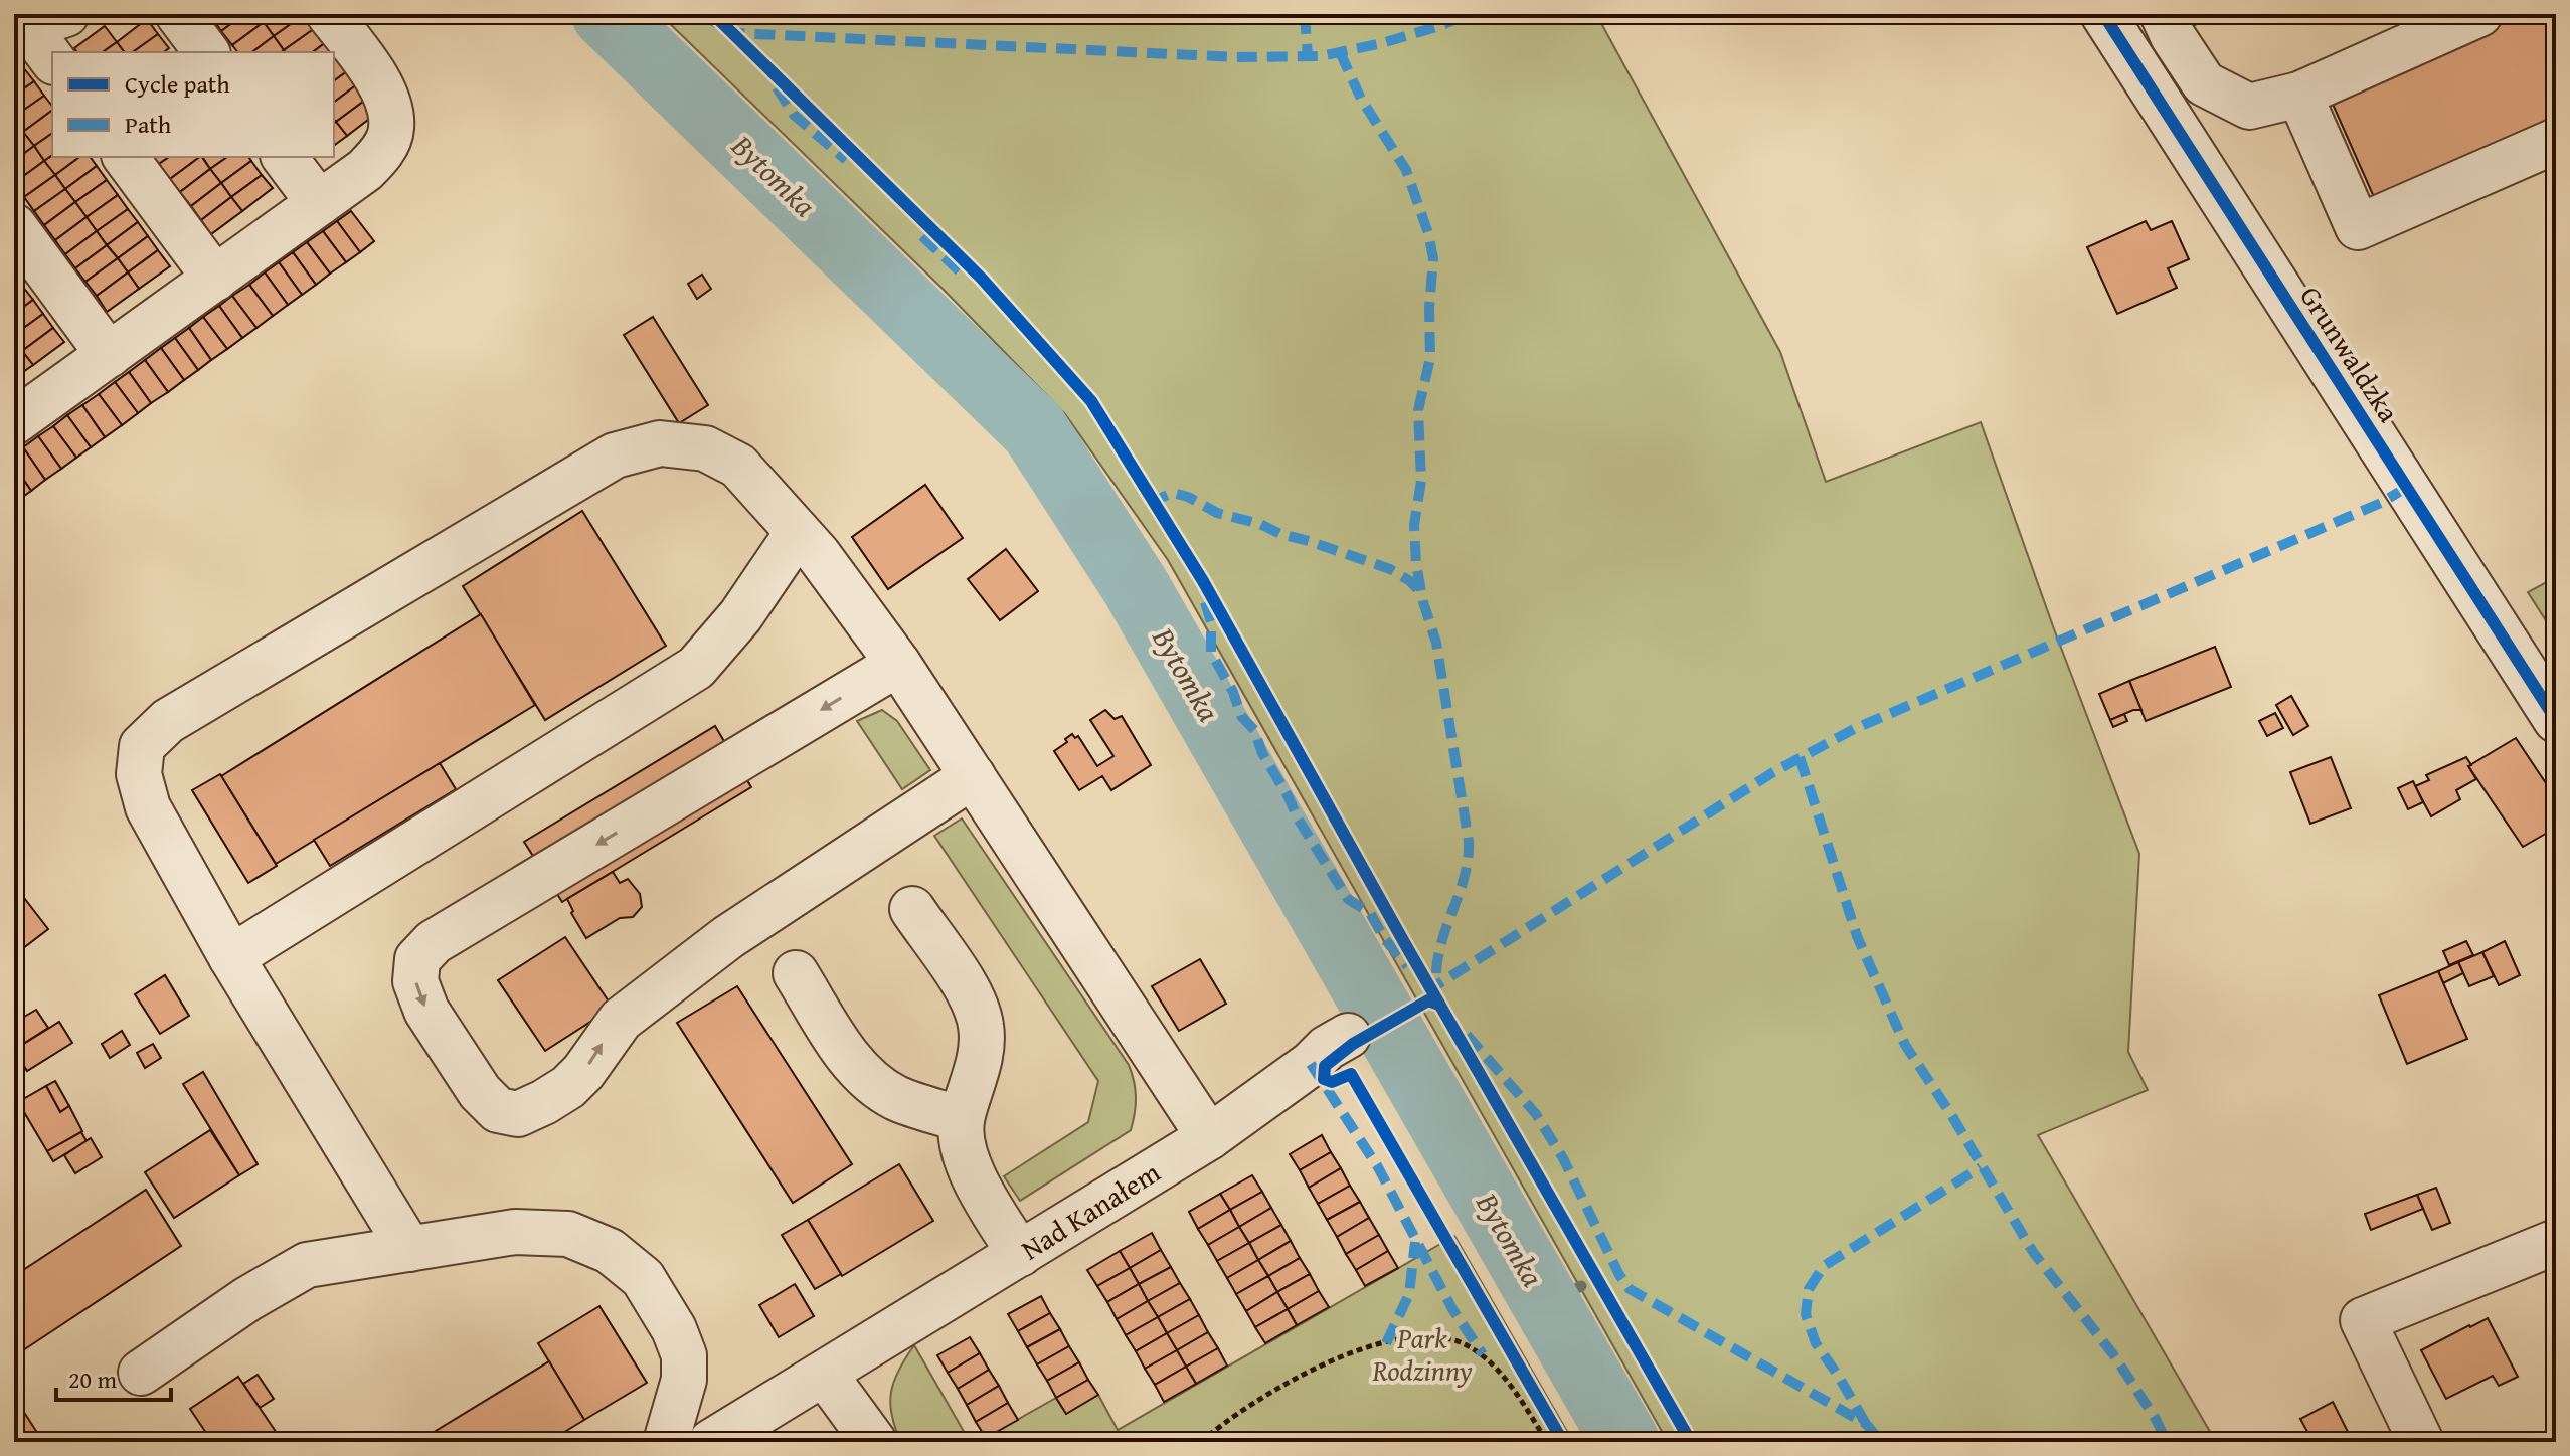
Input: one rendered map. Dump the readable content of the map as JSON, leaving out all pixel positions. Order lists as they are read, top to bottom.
{
  "streets": {
    "street": ["Grunwaldzka", "Nad Kanałem"]
  },
  "water": ["Bytomka"],
  "parks": ["Park Rodzinny"],
  "legend": ["Cycle path", "Path"],
  "scale_bar": "20 m"
}
